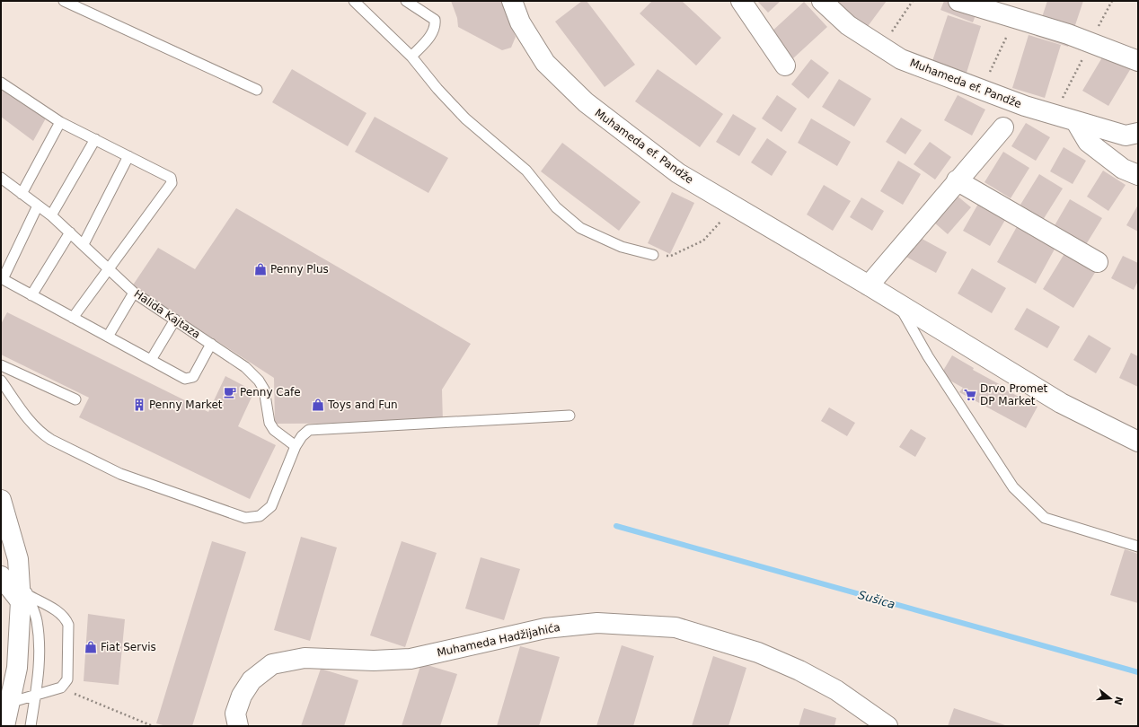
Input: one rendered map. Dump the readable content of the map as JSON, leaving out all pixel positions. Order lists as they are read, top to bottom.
{
  "streets": {
    "street": ["Muhameda ef. Pandže", "Muhameda Hadžijahića"],
    "lane": ["Halida Kajtaza"]
  },
  "water": ["Sušica"],
  "places": {
    "shop": ["Penny Plus", "Toys and Fun", "Fiat Servis"],
    "cafe": ["Penny Cafe"],
    "supermarket": ["Drvo Promet DP Market"],
    "building": ["Penny Market"]
  },
  "north": "right"
}
